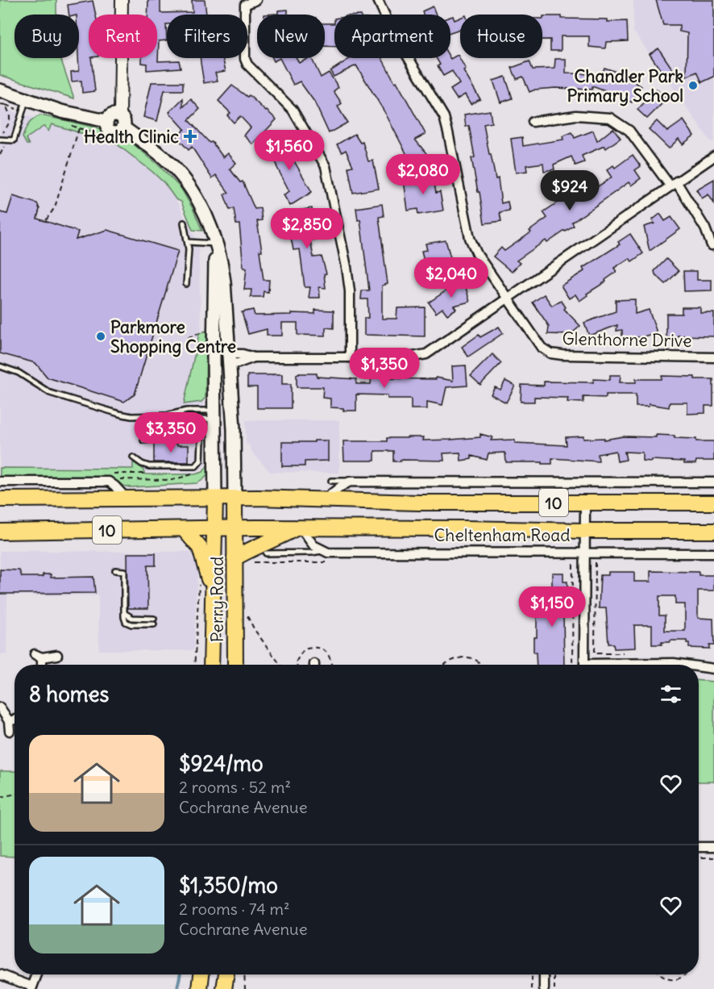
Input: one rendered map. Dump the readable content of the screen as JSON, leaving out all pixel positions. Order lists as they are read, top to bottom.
{
  "streets": {
    "main road": ["10", "Cheltenham Road", "Perry Road"],
    "street": ["Glenthorne Drive"]
  },
  "crossings": [
    ["Cheltenham Road", "Perry Road"]
  ],
  "places": {
    "other": ["Chandler Park Primary School", "Parkmore Shopping Centre"],
    "health": ["Health Clinic"]
  },
  "page": {
    "chip": [
      "Buy",
      "Rent",
      "Filters",
      "New",
      "Apartment",
      "House"
    ],
    "price": [
      "$1,560",
      "$2,080",
      "$924",
      "$2,850",
      "$2,040",
      "$1,350",
      "$3,350",
      "$1,150"
    ],
    "heading": "8 homes",
    "list": [
      {
        "name": "$924/mo",
        "note": "2 rooms · 52 m² · Cochrane Avenue"
      },
      {
        "name": "$1,350/mo",
        "note": "2 rooms · 74 m² · Cochrane Avenue"
      }
    ]
  }
}
